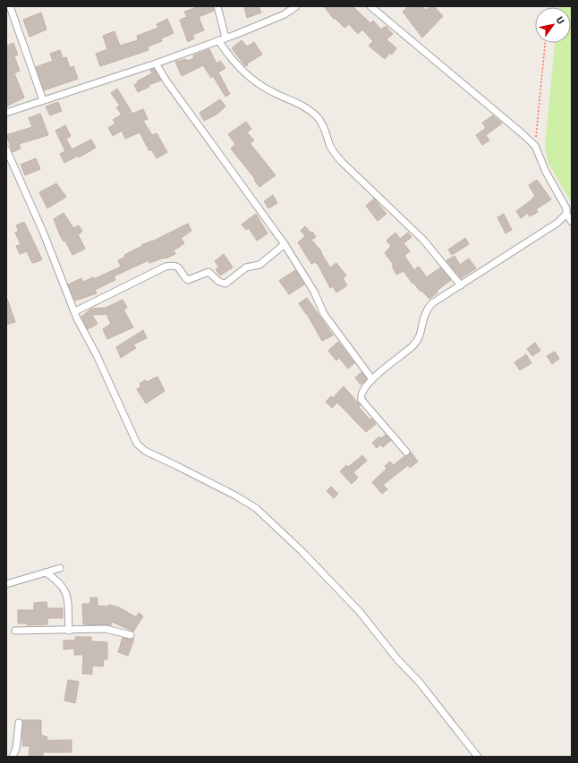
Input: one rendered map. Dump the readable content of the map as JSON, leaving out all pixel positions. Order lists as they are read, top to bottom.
{
  "north": "top right"
}
